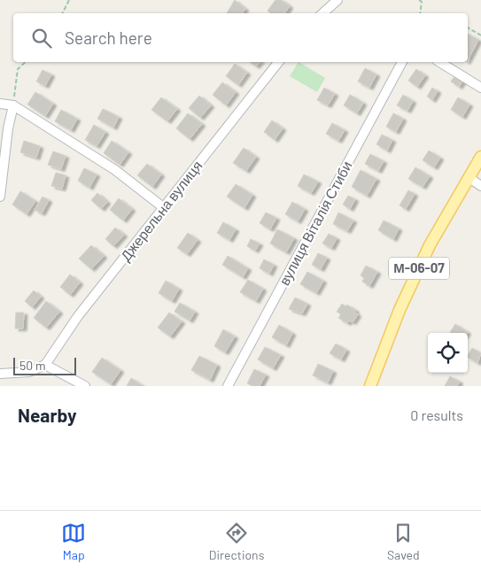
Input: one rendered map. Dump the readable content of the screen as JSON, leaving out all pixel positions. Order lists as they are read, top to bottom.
{
  "streets": {
    "main road": ["М-06-07"],
    "street": ["Джерельна вулиця", "вулиця Віталія Стиби"]
  },
  "scale_bar": "50 m",
  "page": {
    "search": "Search here",
    "scale": "50 m",
    "heading": ["Nearby", "0 results"],
    "nav": ["Map", "Directions", "Saved"]
  }
}
